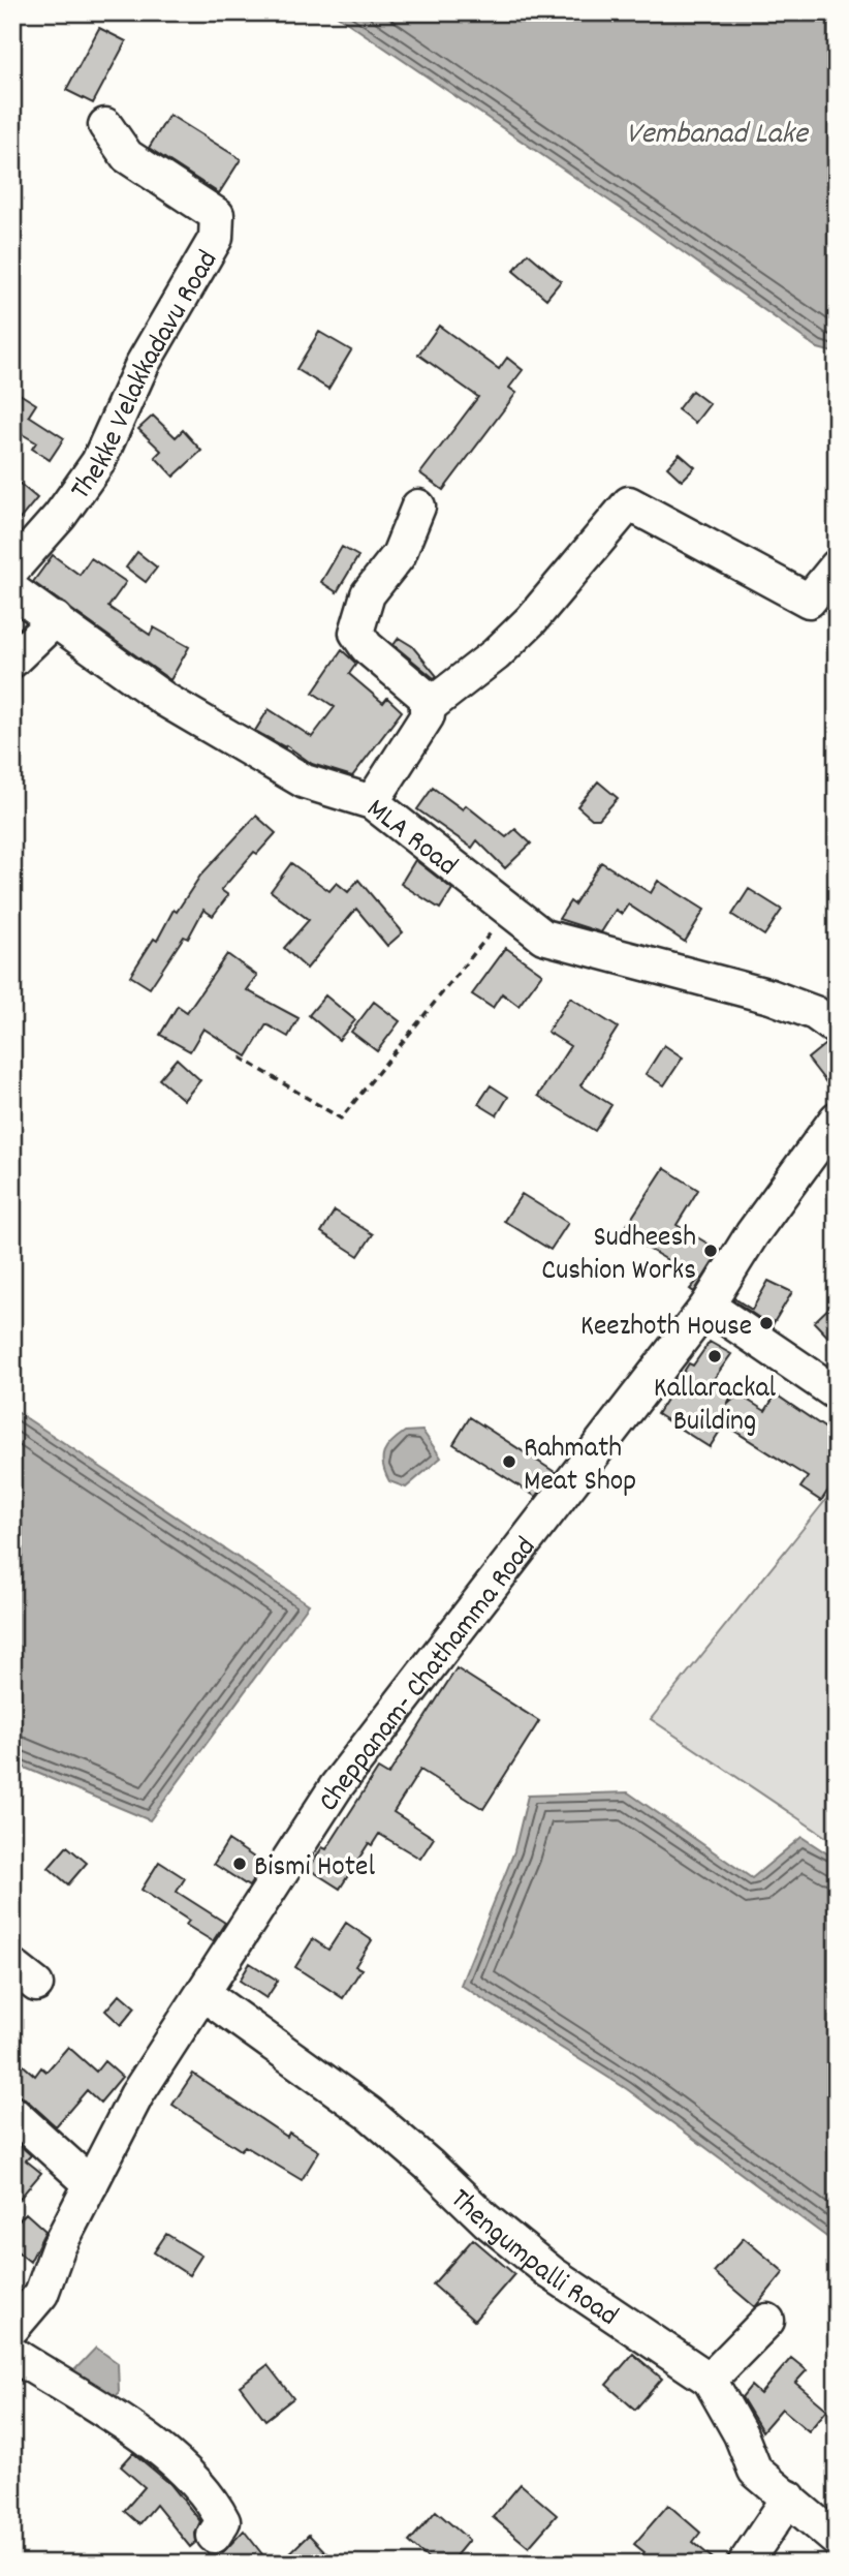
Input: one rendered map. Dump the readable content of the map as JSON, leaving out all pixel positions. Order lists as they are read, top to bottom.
{
  "streets": {
    "street": [
      "Thekke Velakkadavu Road",
      "MLA Road",
      "Cheppanam- Chathamma Road",
      "Thengumpalli Road"
    ]
  },
  "crossings": [
    ["Cheppanam- Chathamma Road", "Thengumpalli Road"]
  ],
  "water": ["Vembanad Lake"],
  "places": [
    "Sudheesh Cushion Works",
    "Keezhoth House",
    "Kallarackal Building",
    "Rahmath Meat Shop",
    "Bismi Hotel"
  ]
}
